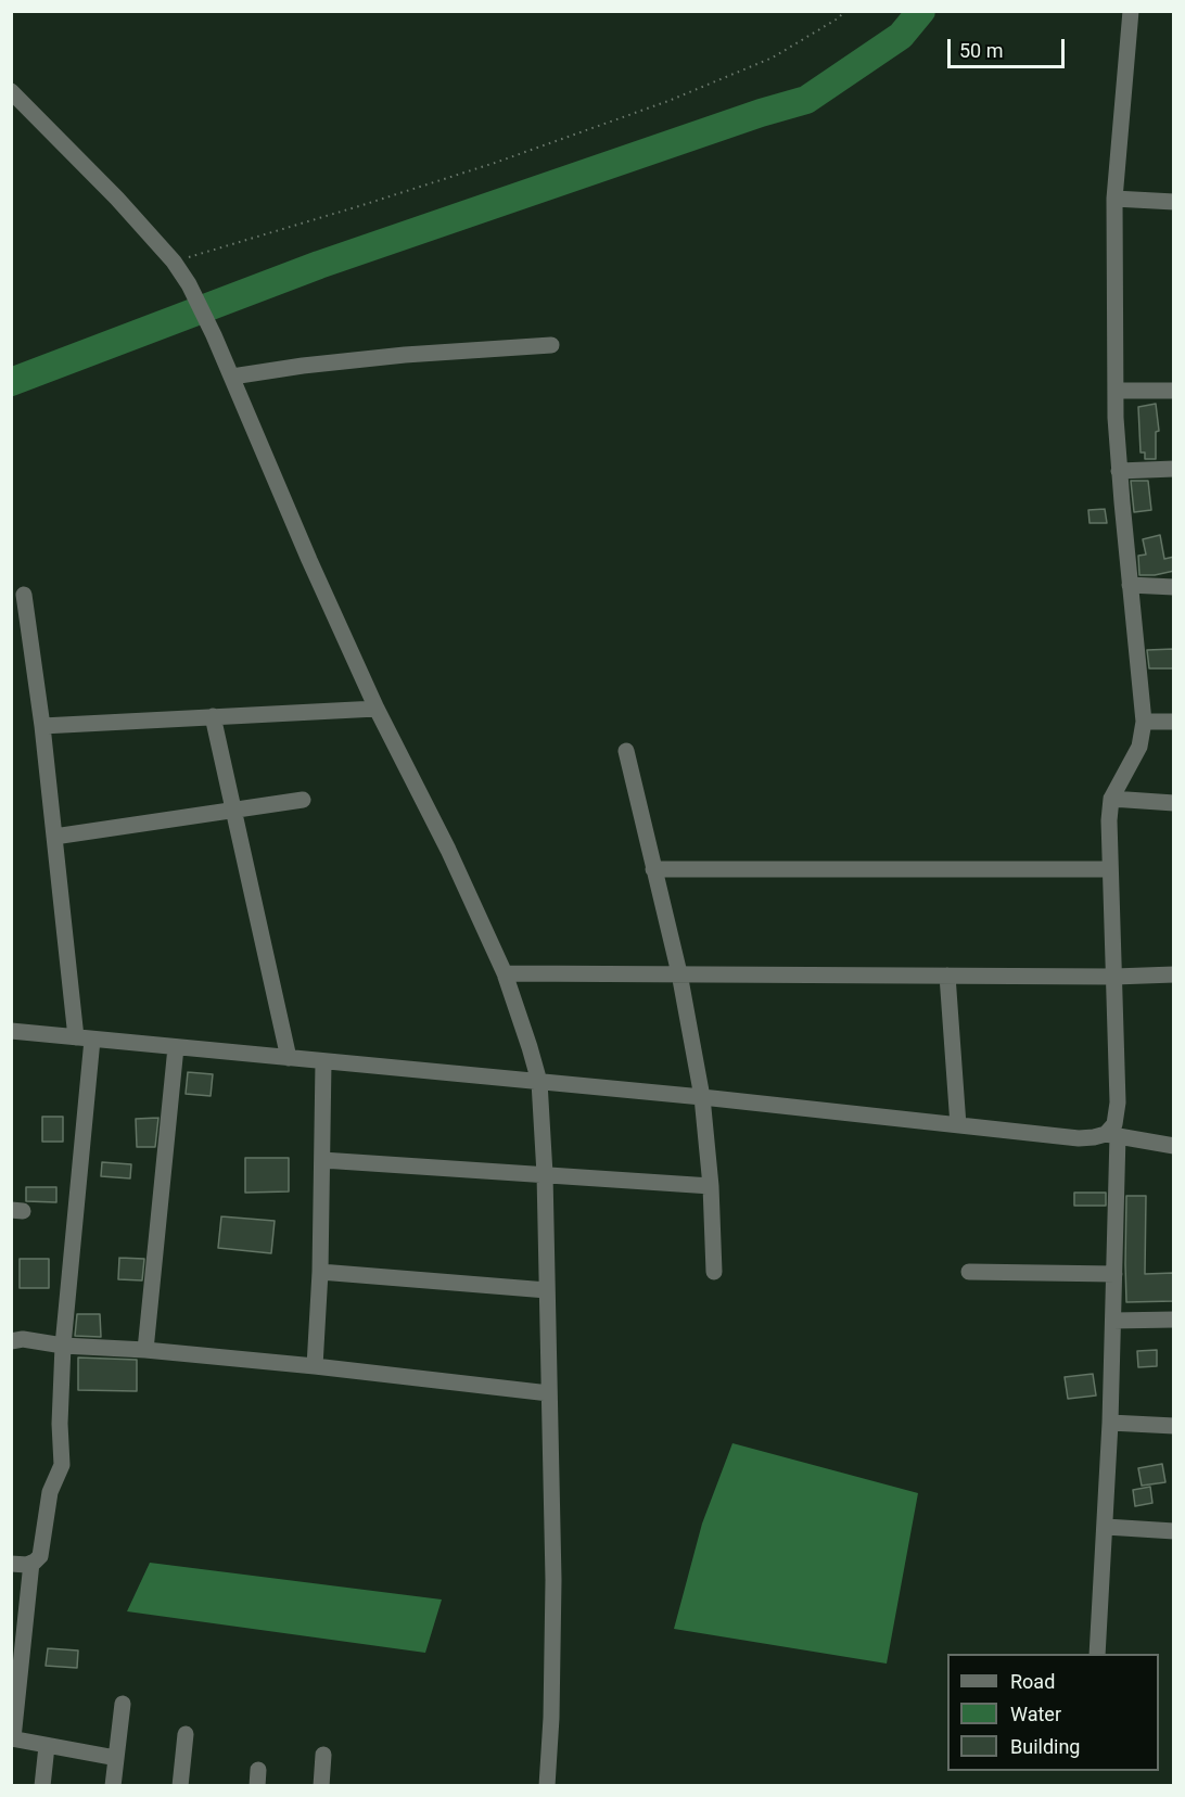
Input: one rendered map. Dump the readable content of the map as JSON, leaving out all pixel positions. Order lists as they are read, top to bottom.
{
  "legend": ["Road", "Water", "Building"],
  "scale_bar": "50 m"
}
